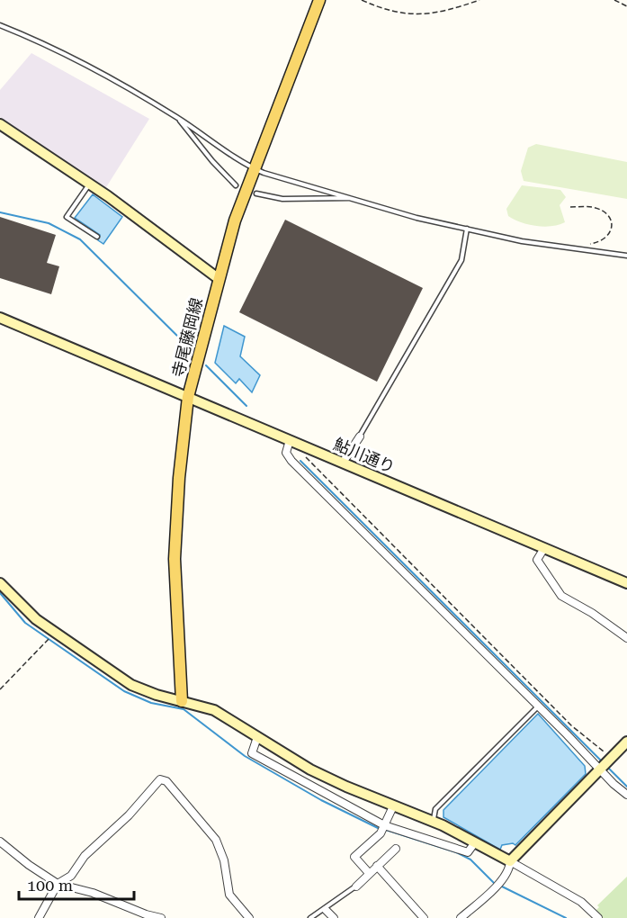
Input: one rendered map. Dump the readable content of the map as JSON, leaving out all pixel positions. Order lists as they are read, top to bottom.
{
  "streets": {
    "main road": ["寺尾藤岡線"],
    "street": ["鮎川通り"]
  },
  "crossings": [
    ["寺尾藤岡線", "鮎川通り"]
  ],
  "scale_bar": "100 m"
}
